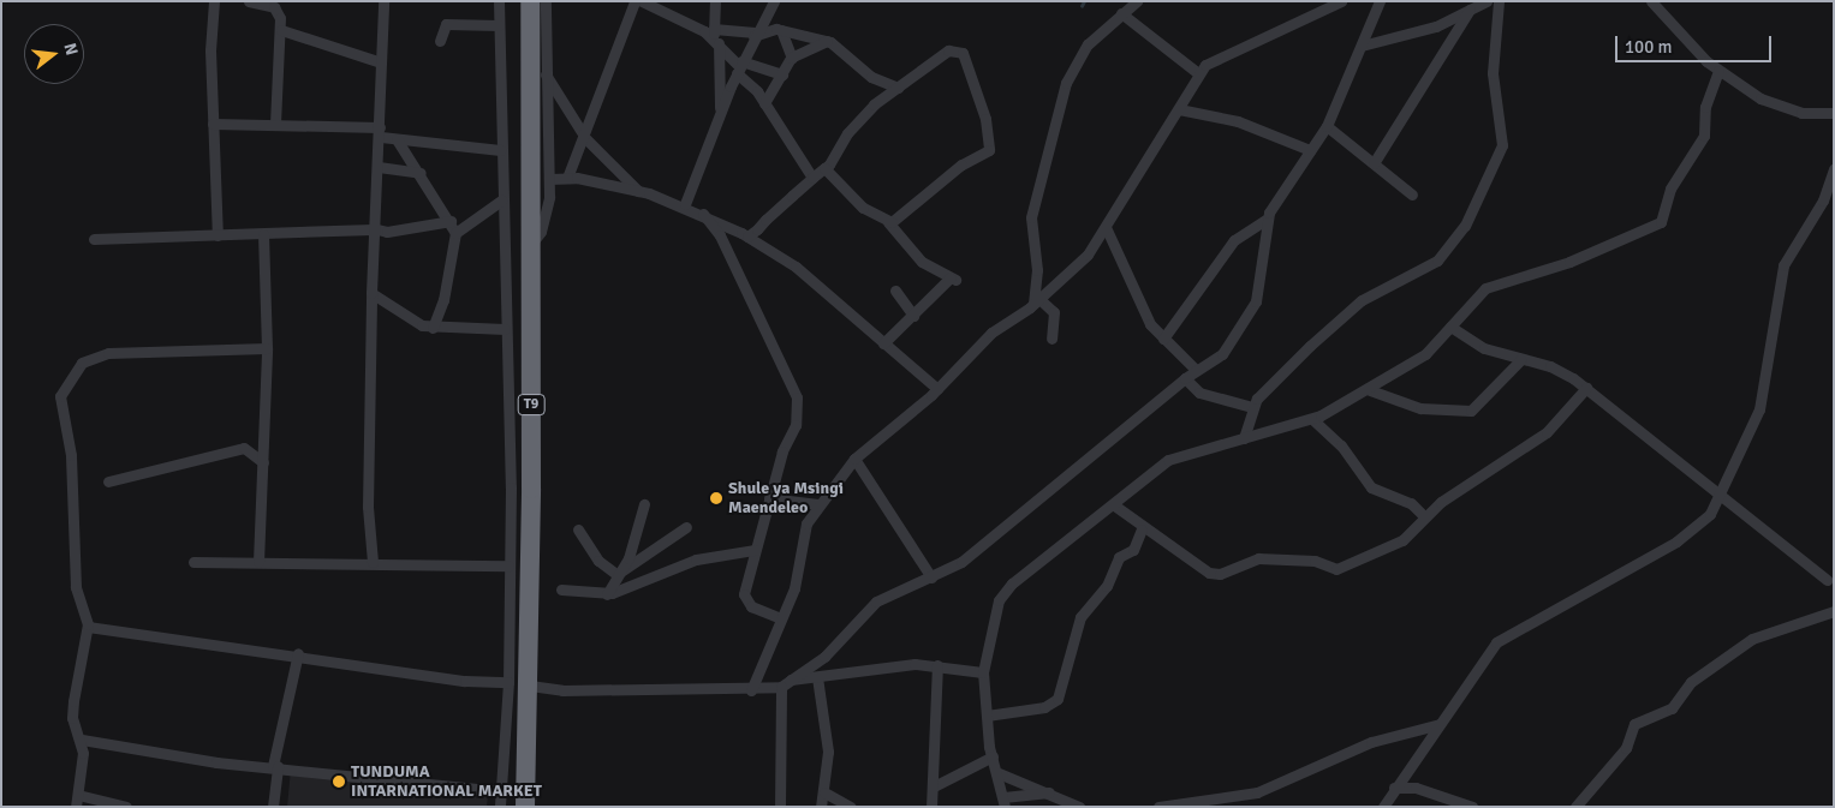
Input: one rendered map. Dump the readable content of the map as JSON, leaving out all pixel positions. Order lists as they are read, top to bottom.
{
  "streets": {
    "highway": ["T9"]
  },
  "places": ["Shule ya Msingi Maendeleo", "TUNDUMA INTARNATIONAL MARKET"],
  "scale_bar": "100 m",
  "north": "right"
}
